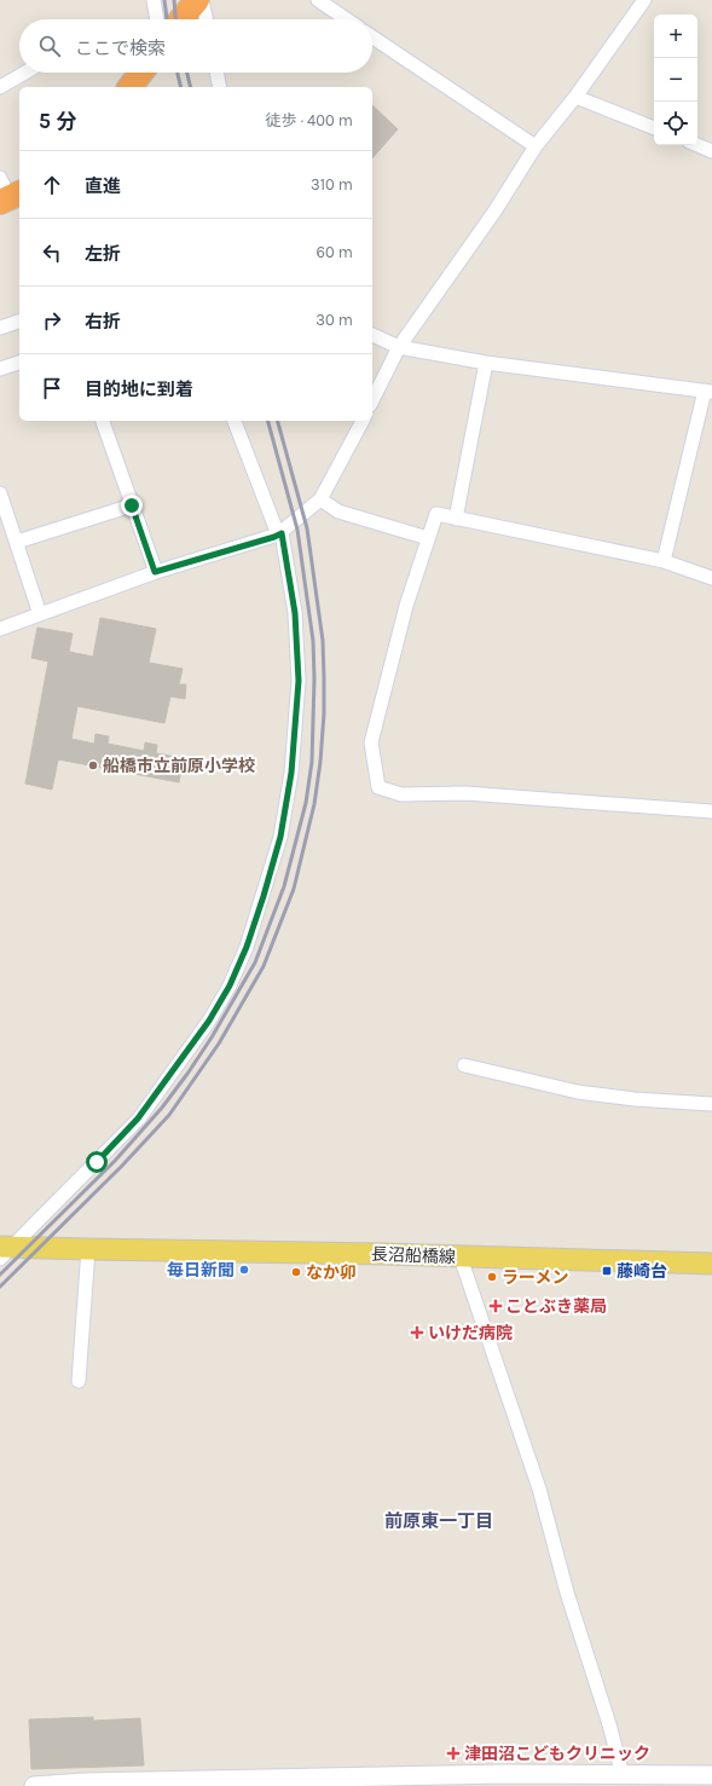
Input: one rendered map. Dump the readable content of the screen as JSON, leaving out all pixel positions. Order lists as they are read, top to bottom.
{
  "streets": {
    "main road": ["長沼船橋線"]
  },
  "districts": ["前原東一丁目"],
  "places": {
    "other": [
      "船橋市立前原小学校",
      "毎日新聞",
      "なか卯",
      "ラーメン"
    ],
    "transit": ["藤崎台"],
    "health": ["ことぶき薬局", "いけだ病院", "津田沼こどもクリニック"]
  },
  "page": {
    "map_buttons": ["+", "−"],
    "search": "ここで検索",
    "heading": ["5 分", "徒歩 · 400 m"],
    "list": [
      ["直進", "310 m"],
      ["左折", "60 m"],
      ["右折", "30 m"],
      "目的地に到着"
    ]
  }
}
